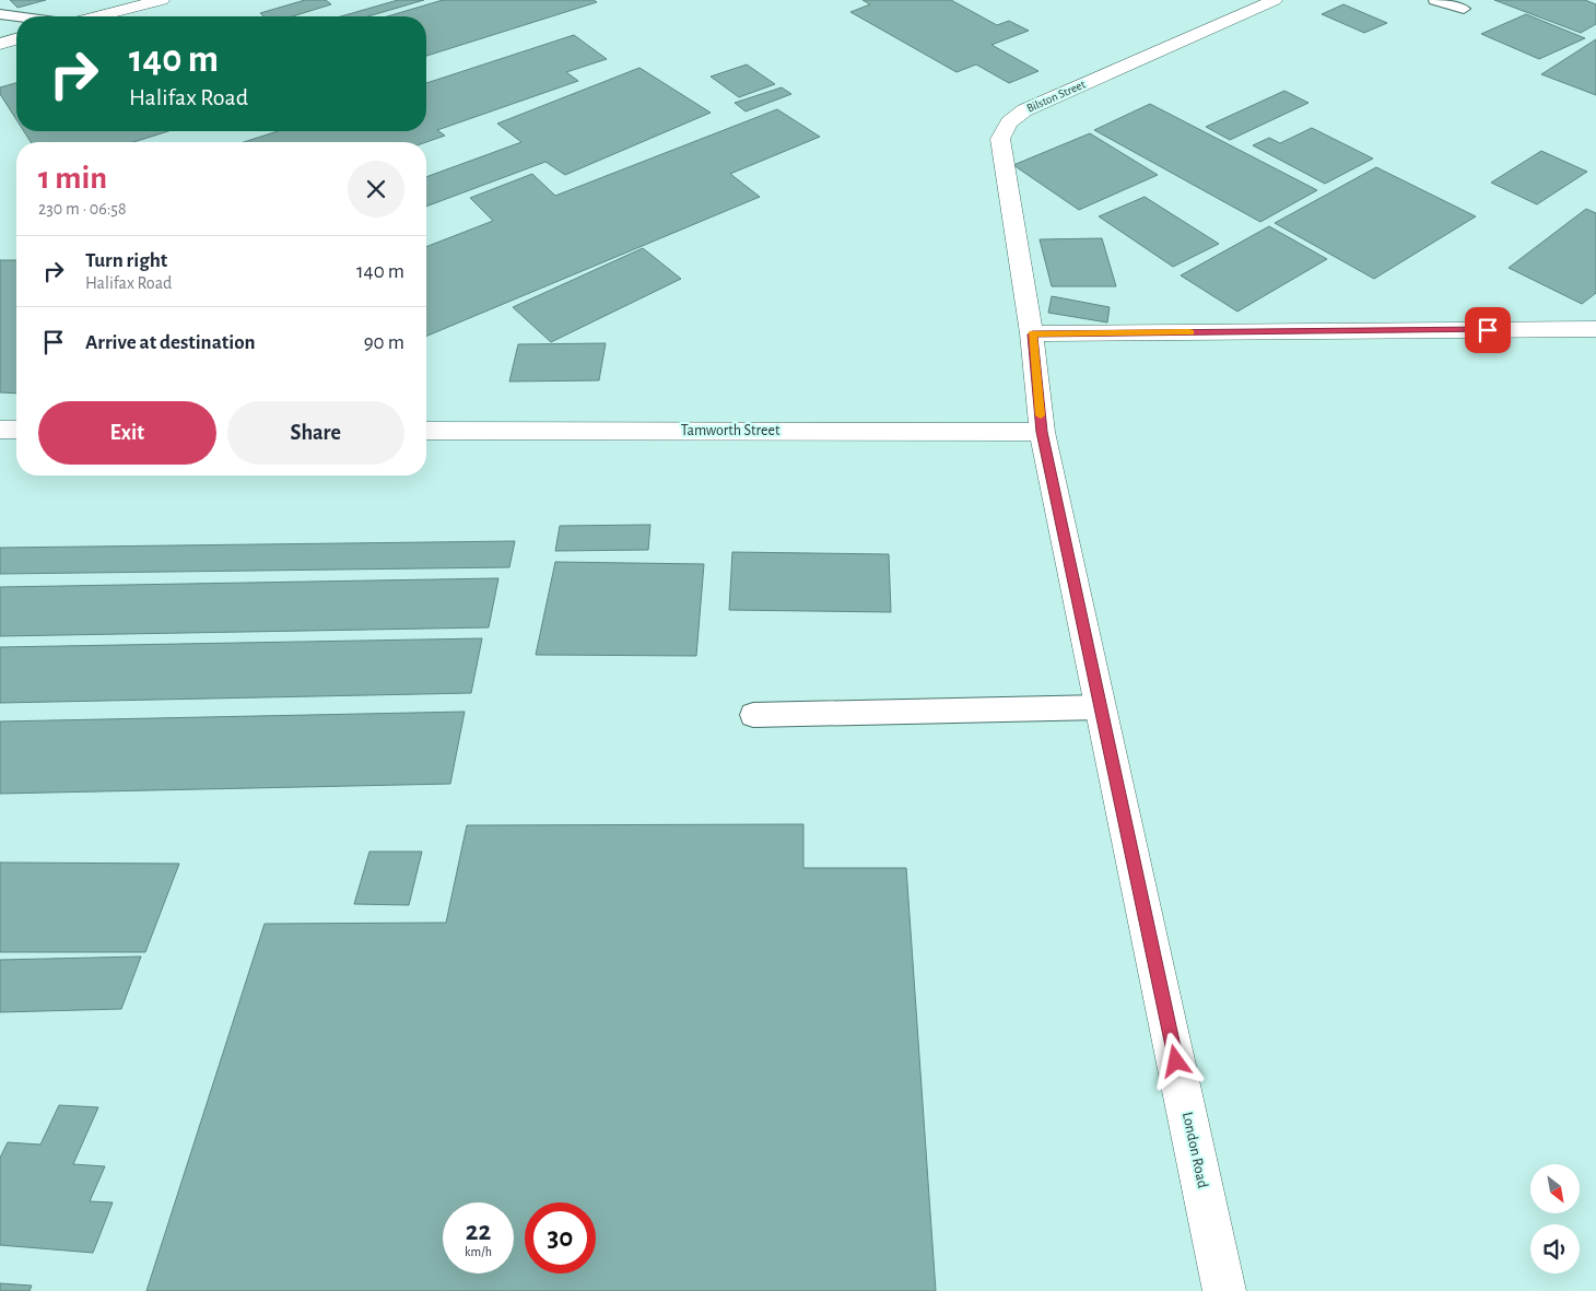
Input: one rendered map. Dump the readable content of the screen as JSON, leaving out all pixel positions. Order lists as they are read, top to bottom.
{
  "streets": {
    "street": ["Bilston Street", "Tamworth Street", "London Road"]
  },
  "crossings": [
    ["Bilston Street", "London Road"],
    ["Tamworth Street", "London Road"]
  ],
  "north": "bottom right",
  "page": {
    "turn": ["140 m", "Halifax Road"],
    "heading": ["1 min", "230 m · 06:58"],
    "list": [
      {
        "name": "Turn right",
        "note": "Halifax Road",
        "value": "140 m"
      },
      {
        "name": "Arrive at destination",
        "value": "90 m"
      }
    ],
    "buttons": ["Exit", "Share"],
    "speed": "22 km/h",
    "limit": "30"
  }
}
